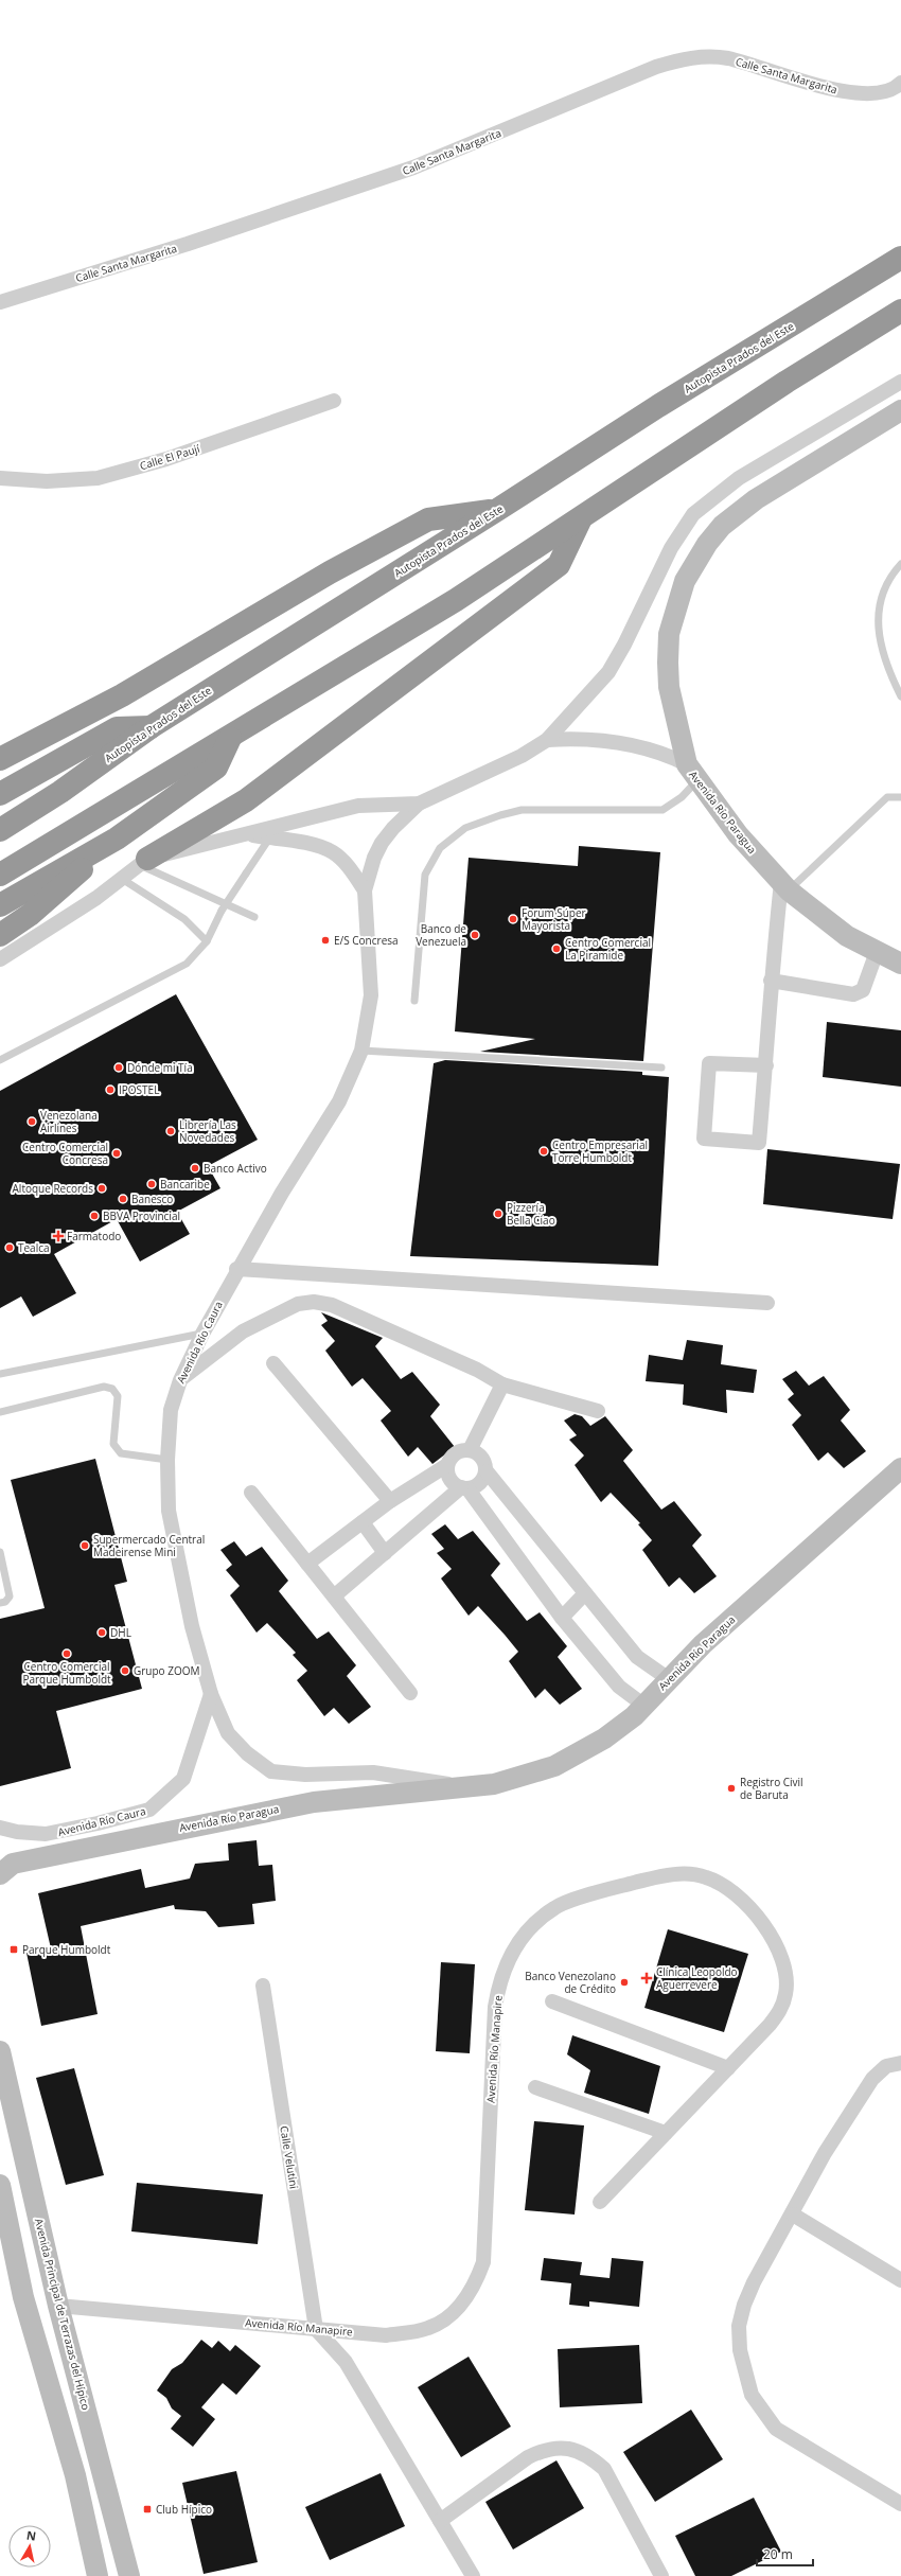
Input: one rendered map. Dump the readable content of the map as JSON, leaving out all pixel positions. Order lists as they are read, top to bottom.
{
  "streets": {
    "highway": ["Autopista Prados del Este"],
    "main road": ["Avenida Río Paragua", "Avenida Principal de Terrazas del Hípico"],
    "street": [
      "Calle Santa Margarita",
      "Calle El Paují",
      "Avenida Río Caura",
      "Avenida Río Manapire",
      "Calle Velutini"
    ]
  },
  "crossings": [
    ["Avenida Río Paragua", "Avenida Río Caura"],
    ["Avenida Río Manapire", "Calle Velutini"],
    ["Avenida Río Manapire", "Avenida Principal de Terrazas del Hípico"]
  ],
  "places": {
    "other": [
      "Forum Súper Mayorista",
      "Banco de Venezuela",
      "E/S Concresa",
      "Centro Comercial La Piramide",
      "Dónde mi Tía",
      "IPOSTEL",
      "Venezolana Airlines",
      "Librería Las Novedades",
      "Centro Empresarial Torre Humboldt",
      "Centro Comercial Concresa",
      "Banco Activo",
      "Bancaribe",
      "Altoque Records",
      "Banesco",
      "Pizzería Bella Ciao",
      "BBVA Provincial",
      "Tealca",
      "Supermercado Central Madeirense Mini",
      "DHL",
      "Centro Comercial Parque Humboldt",
      "Grupo ZOOM",
      "Registro Civil de Baruta",
      "Banco Venezolano de Crédito"
    ],
    "health": ["Farmatodo", "Clínica Leopoldo Aguerrevere"],
    "transit": ["Parque Humboldt", "Club Hípico"]
  },
  "scale_bar": "20 m",
  "north": "top"
}
